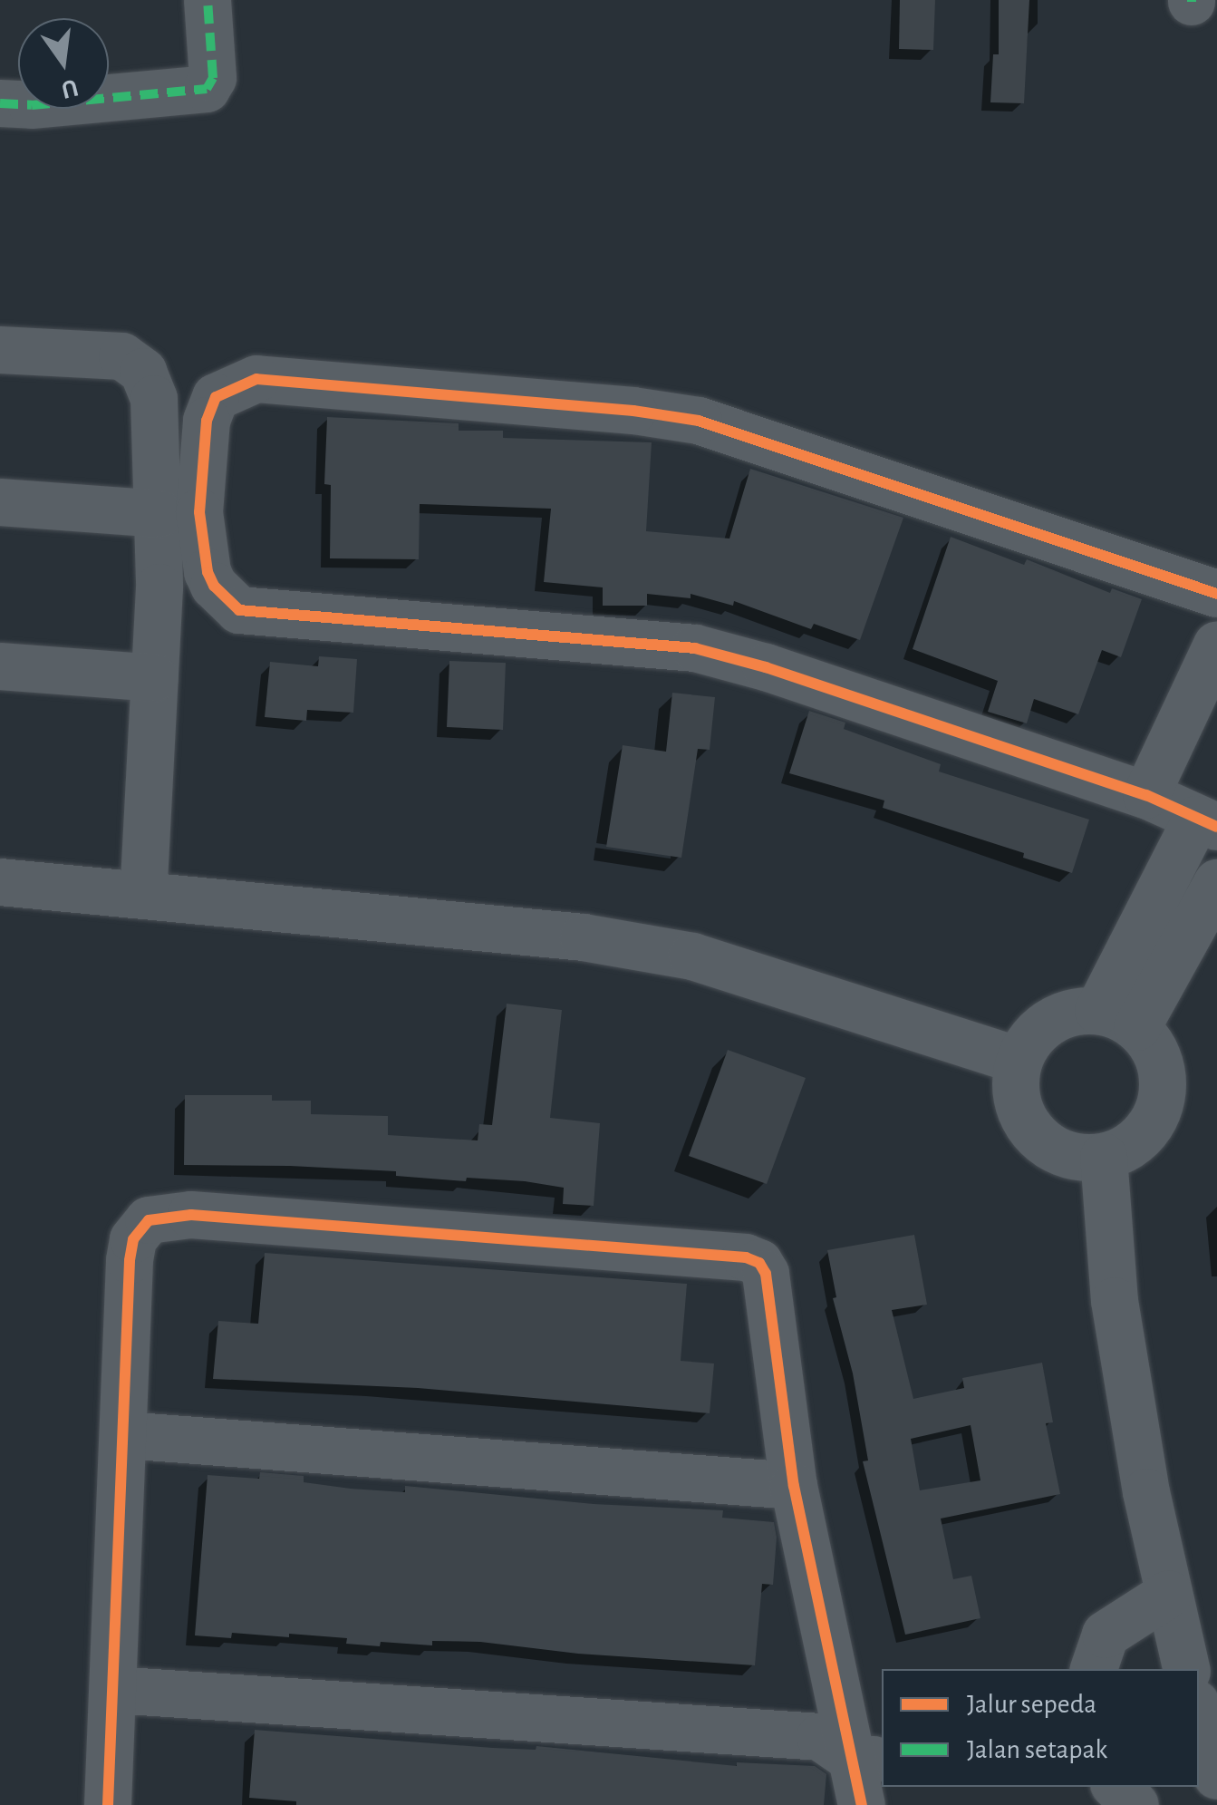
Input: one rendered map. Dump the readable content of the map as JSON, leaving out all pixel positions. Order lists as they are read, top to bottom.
{
  "legend": ["Jalur sepeda", "Jalan setapak"],
  "north": "bottom"
}
